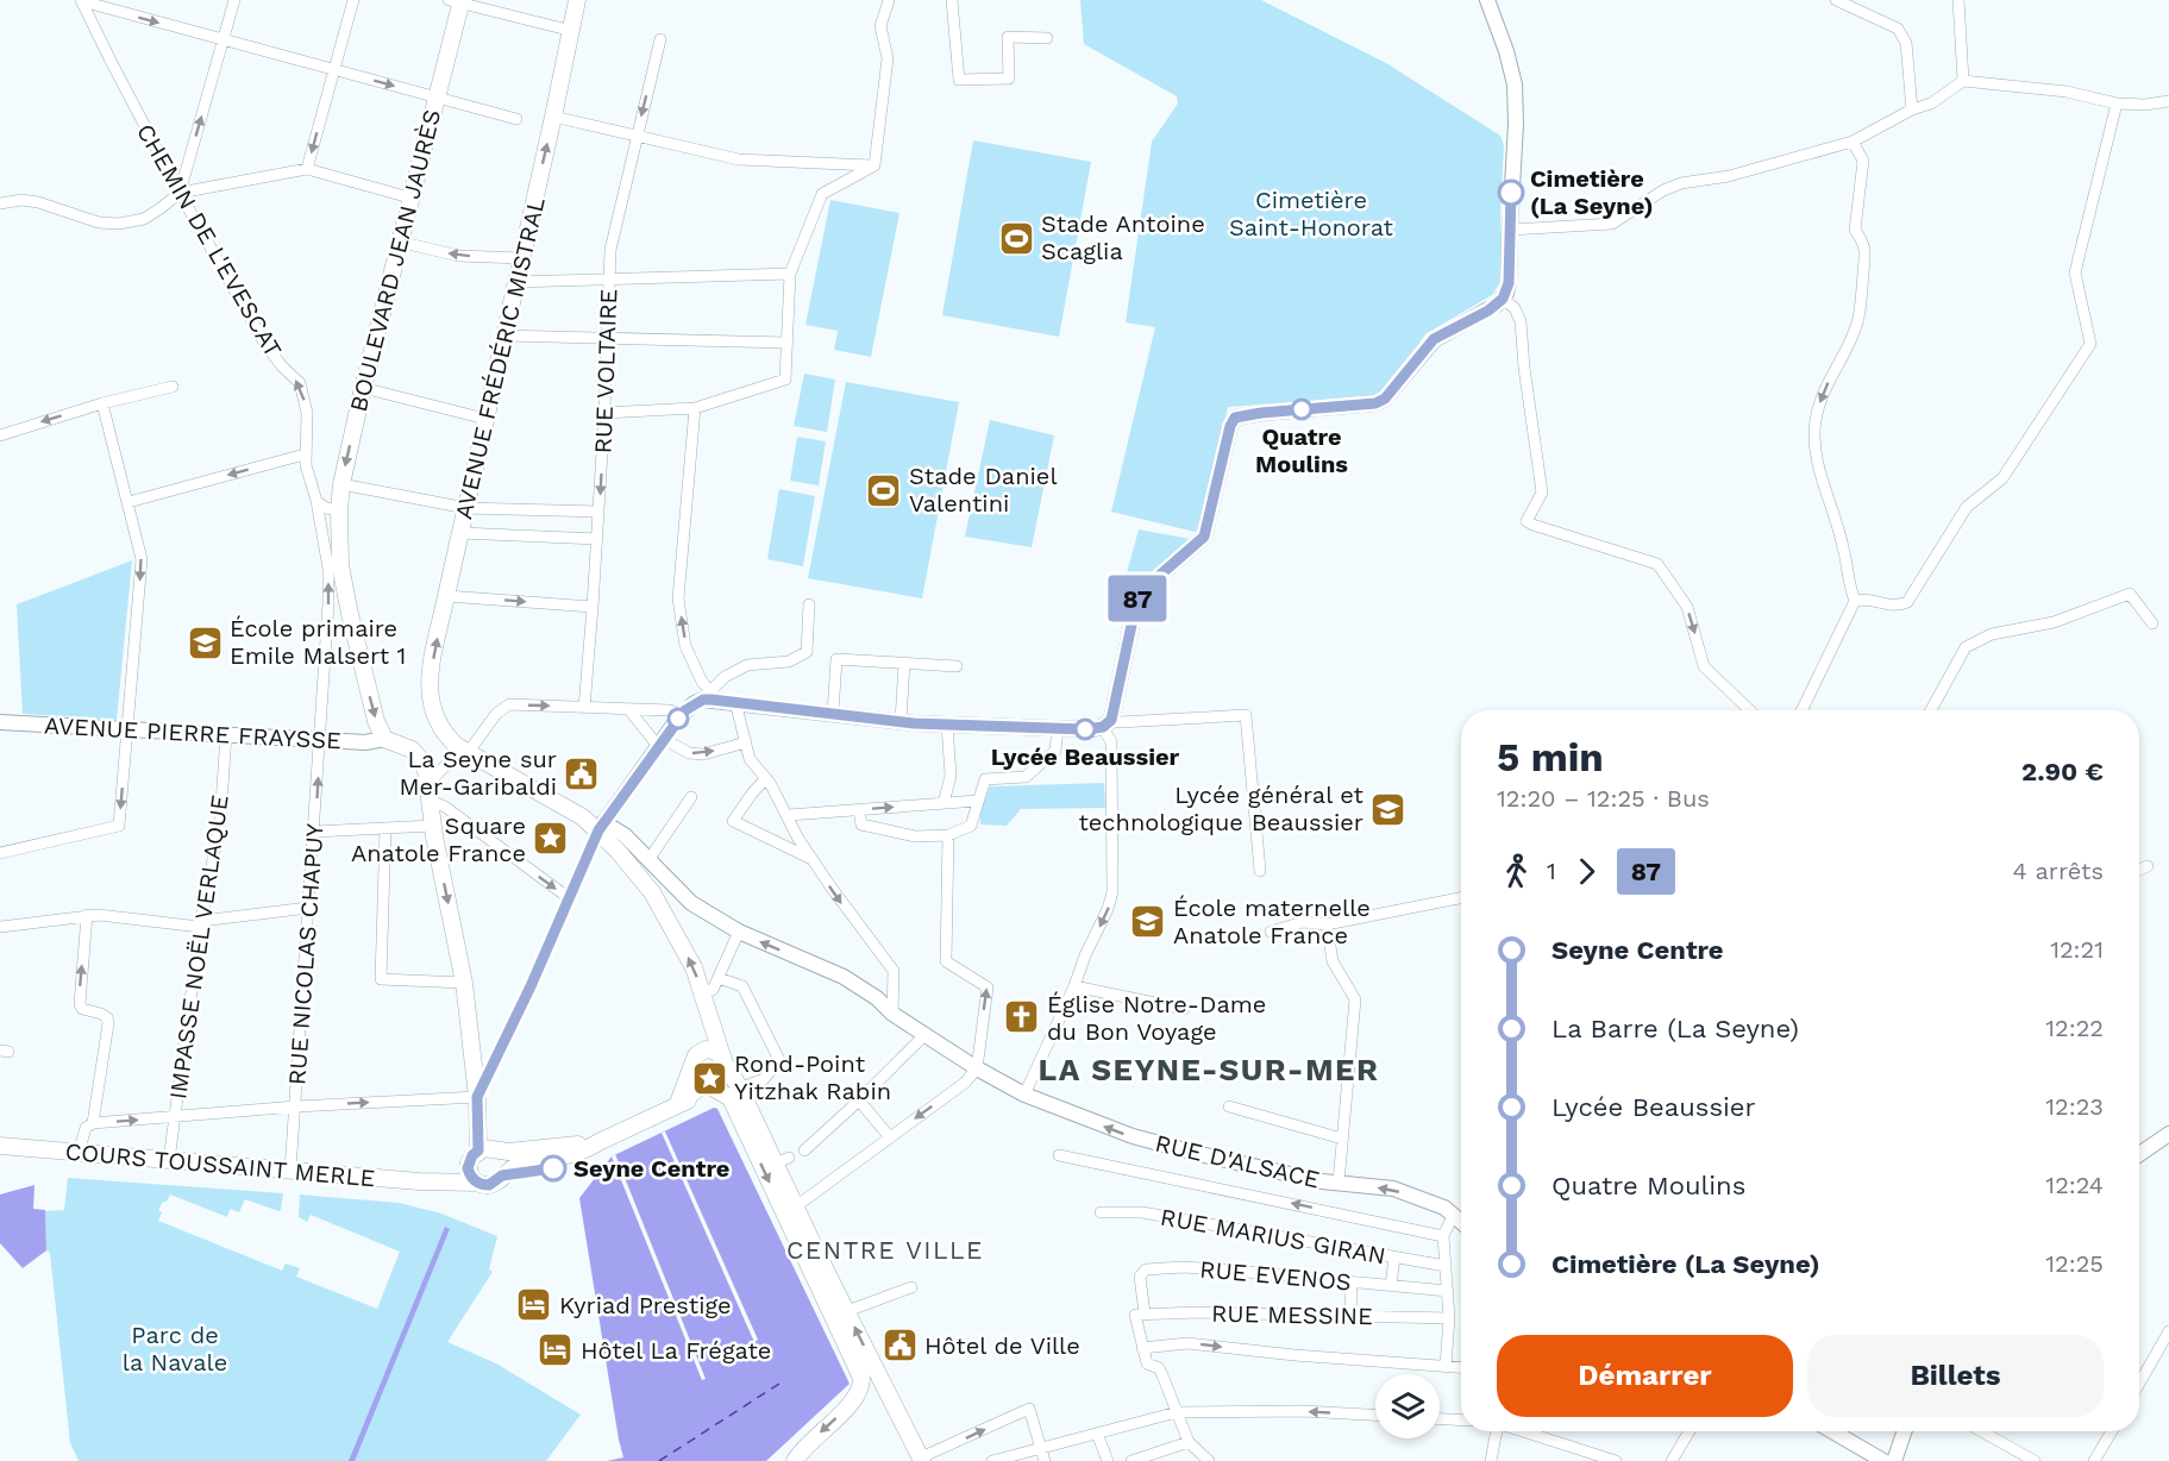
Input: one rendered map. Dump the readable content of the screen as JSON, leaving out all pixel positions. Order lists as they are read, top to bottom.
{
  "streets": {
    "main road": ["BOULEVARD JEAN JAURÈS", "AVENUE FRÉDÉRIC MISTRAL", "COURS TOUSSAINT MERLE"],
    "street": [
      "CHEMIN DE L'EVESCAT",
      "RUE VOLTAIRE",
      "AVENUE PIERRE FRAYSSE",
      "IMPASSE NOËL VERLAQUE",
      "RUE NICOLAS CHAPUY",
      "RUE D'ALSACE",
      "RUE MARIUS GIRAN",
      "RUE EVENOS",
      "RUE MESSINE"
    ]
  },
  "crossings": [
    ["CHEMIN DE L'EVESCAT", "BOULEVARD JEAN JAURÈS"],
    ["BOULEVARD JEAN JAURÈS", "AVENUE PIERRE FRAYSSE"],
    ["BOULEVARD JEAN JAURÈS", "RUE NICOLAS CHAPUY"],
    ["AVENUE PIERRE FRAYSSE", "IMPASSE NOËL VERLAQUE"],
    ["AVENUE PIERRE FRAYSSE", "RUE NICOLAS CHAPUY"],
    ["IMPASSE NOËL VERLAQUE", "COURS TOUSSAINT MERLE"],
    ["RUE NICOLAS CHAPUY", "COURS TOUSSAINT MERLE"],
    ["RUE EVENOS", "RUE MESSINE"]
  ],
  "one_way": ["CHEMIN DE L'EVESCAT", "AVENUE FRÉDÉRIC MISTRAL"],
  "districts": ["LA SEYNE-SUR-MER", "CENTRE VILLE"],
  "parks": ["Cimetière Saint-Honorat", "Parc de la Navale"],
  "places": {
    "other": [
      "Cimetière (La Seyne)",
      "Quatre Moulins",
      "Lycée Beaussier",
      "Seyne Centre"
    ],
    "sports": ["Stade Antoine Scaglia", "Stade Daniel Valentini"],
    "school or university": ["École primaire Emile Malsert 1", "Lycée général et technologique Beaussier", "École maternelle Anatole France"],
    "public building": ["La Seyne sur Mer-Garibaldi", "Hôtel de Ville"],
    "place": ["Square Anatole France", "Rond-Point Yitzhak Rabin"],
    "church": ["Église Notre-Dame du Bon Voyage"],
    "hotel": ["Kyriad Prestige", "Hôtel La Frégate"]
  },
  "lines": ["bus line 87"],
  "page": {
    "on_map": "87",
    "heading": ["5 min", "12:20 – 12:25 · Bus", "2.90 €"],
    "legs": ["1", "87", "4 arrêts"],
    "list": [
      {
        "name": "Seyne Centre",
        "value": "12:21"
      },
      {
        "name": "La Barre (La Seyne)",
        "value": "12:22"
      },
      {
        "name": "Lycée Beaussier",
        "value": "12:23"
      },
      {
        "name": "Quatre Moulins",
        "value": "12:24"
      },
      {
        "name": "Cimetière (La Seyne)",
        "value": "12:25"
      }
    ],
    "buttons": ["Démarrer", "Billets"]
  }
}
